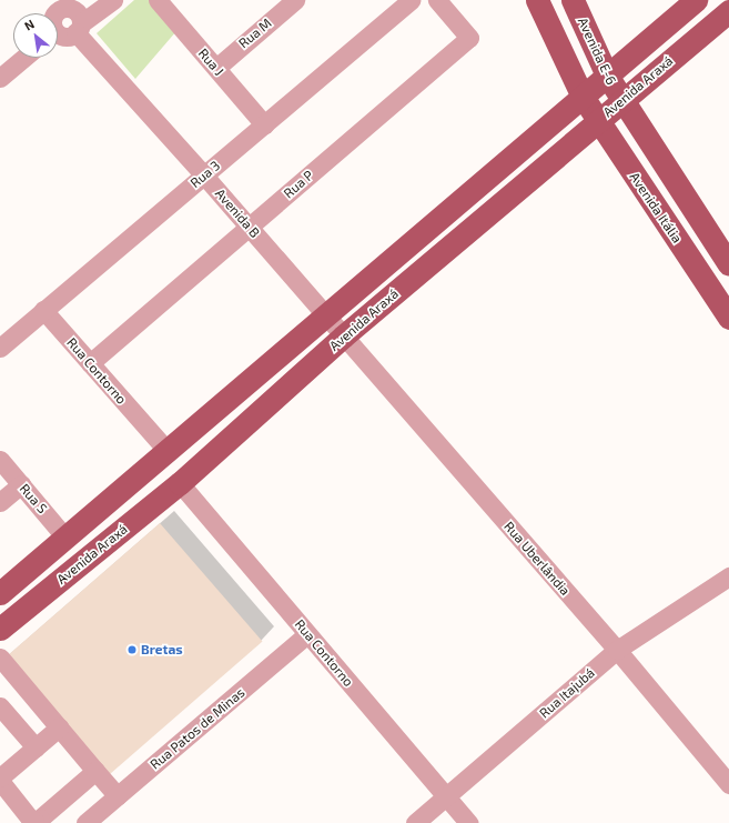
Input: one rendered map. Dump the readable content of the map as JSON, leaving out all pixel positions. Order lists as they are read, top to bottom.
{
  "streets": {
    "main road": ["Avenida E-6", "Avenida Araxá", "Avenida Itália"],
    "street": [
      "Rua M",
      "Rua J",
      "Rua 3",
      "Rua P",
      "Avenida B",
      "Rua Contorno",
      "Rua S",
      "Rua Uberlândia",
      "Rua Itajubá",
      "Rua Patos de Minas"
    ]
  },
  "crossings": [
    ["Rua M", "Rua J"],
    ["Avenida E-6", "Avenida Araxá"],
    ["Rua J", "Rua 3"],
    ["Avenida Araxá", "Avenida Itália"],
    ["Avenida Araxá", "Avenida B"],
    ["Avenida Araxá", "Rua Contorno"],
    ["Avenida Araxá", "Rua Uberlândia"],
    ["Rua 3", "Avenida B"],
    ["Rua 3", "Rua Contorno"],
    ["Rua P", "Avenida B"],
    ["Rua P", "Rua Contorno"],
    ["Avenida B", "Rua Uberlândia"],
    ["Rua Contorno", "Rua Itajubá"],
    ["Rua Contorno", "Rua Patos de Minas"],
    ["Rua Uberlândia", "Rua Itajubá"]
  ],
  "places": ["Bretas"],
  "north": "top left"
}
